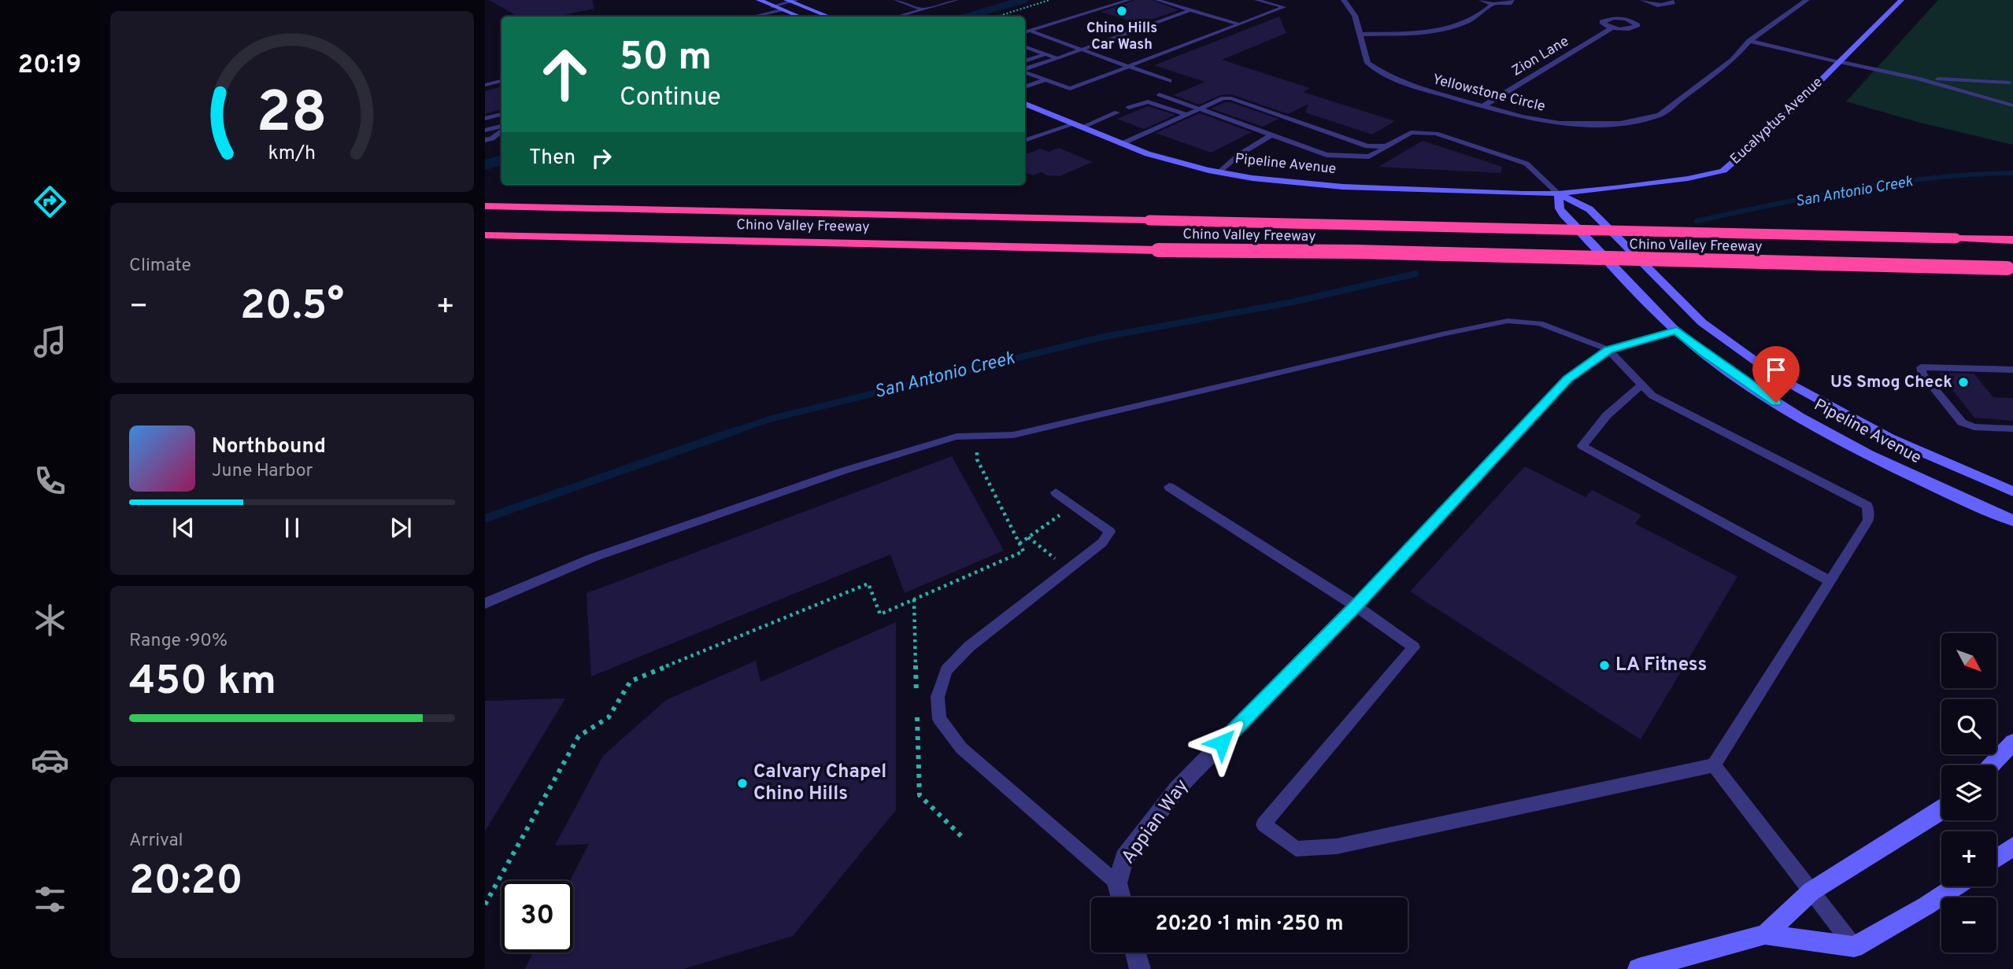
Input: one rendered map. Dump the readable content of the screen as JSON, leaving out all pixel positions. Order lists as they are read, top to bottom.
{
  "streets": {
    "highway": ["Chino Valley Freeway"],
    "main road": ["Eucalyptus Avenue", "Pipeline Avenue"],
    "street": ["Zion Lane", "Yellowstone Circle", "Appian Way"]
  },
  "crossings": [
    ["Zion Lane", "Yellowstone Circle"],
    ["Eucalyptus Avenue", "Pipeline Avenue"]
  ],
  "water": ["San Antonio Creek"],
  "places": [
    "Chino Hills Car Wash",
    "US Smog Check",
    "LA Fitness",
    "Calvary Chapel Chino Hills"
  ],
  "north": "bottom right",
  "page": {
    "tabs": "20:19",
    "turn": ["50 m", "Continue"],
    "then": "Then",
    "tile": [
      "Climate",
      ["Range · 90%", "450 km"],
      ["Arrival", "20:20"]
    ],
    "heat": ["−", "20.5°", "+"],
    "song": ["Northbound", "June Harbor"],
    "map_buttons": ["+", "−"],
    "limit": "30",
    "trip": "20:20 · 1 min · 250 m",
    "gauge": ["28", "km/h"]
  }
}
